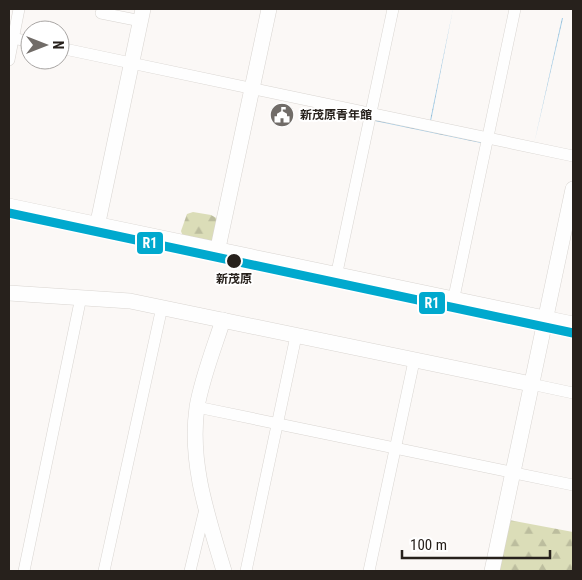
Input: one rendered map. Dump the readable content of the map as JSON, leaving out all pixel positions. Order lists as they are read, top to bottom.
{
  "places": {
    "public building": ["新茂原青年館"],
    "other": ["新茂原"]
  },
  "lines": ["transit line R1"],
  "scale_bar": "100 m",
  "north": "right"
}
